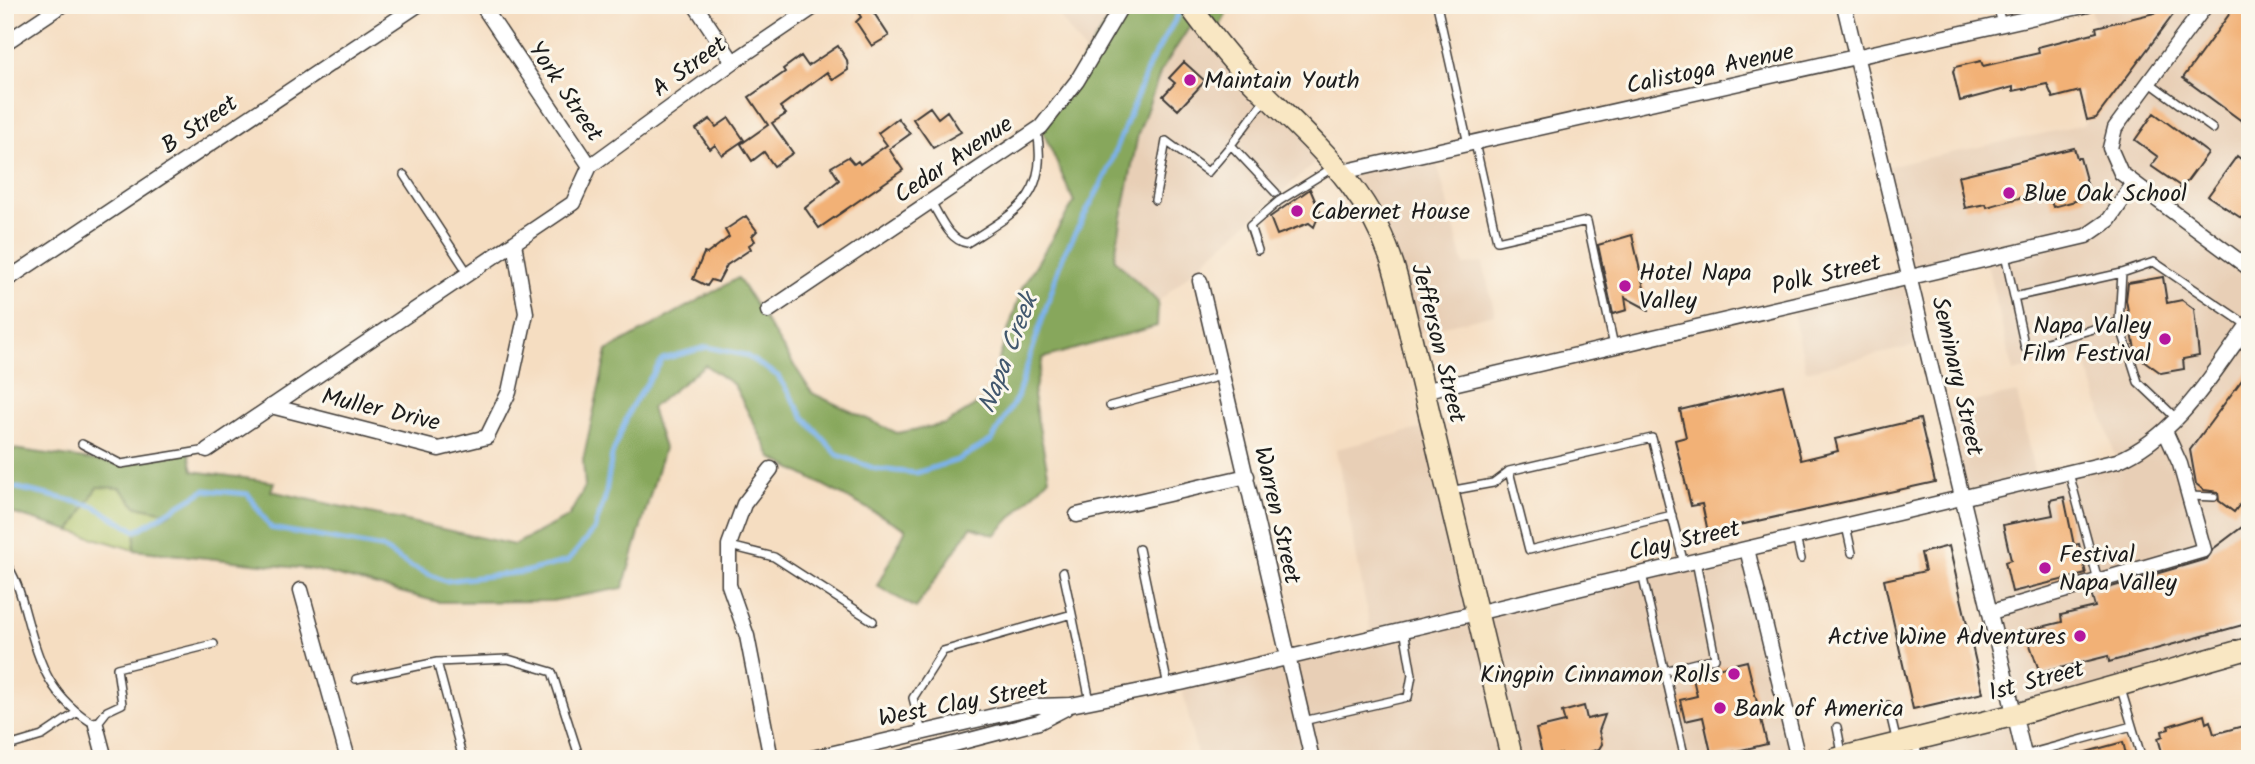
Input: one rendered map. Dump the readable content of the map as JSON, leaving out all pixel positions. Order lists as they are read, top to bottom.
{
  "streets": {
    "main road": ["Jefferson Street", "1st Street"],
    "street": [
      "A Street",
      "Calistoga Avenue",
      "York Street",
      "B Street",
      "Cedar Avenue",
      "Polk Street",
      "Seminary Street",
      "Muller Drive",
      "Warren Street",
      "Clay Street",
      "West Clay Street"
    ]
  },
  "crossings": [
    ["A Street", "York Street"],
    ["A Street", "Muller Drive"],
    ["Calistoga Avenue", "Jefferson Street"],
    ["Calistoga Avenue", "Seminary Street"],
    ["York Street", "Muller Drive"],
    ["Polk Street", "Jefferson Street"],
    ["Polk Street", "Seminary Street"],
    ["Jefferson Street", "Clay Street"],
    ["Seminary Street", "Clay Street"],
    ["Seminary Street", "1st Street"],
    ["Warren Street", "Clay Street"],
    ["Clay Street", "West Clay Street"]
  ],
  "water": ["Napa Creek"],
  "places": [
    "Maintain Youth",
    "Blue Oak School",
    "Cabernet House",
    "Hotel Napa Valley",
    "Napa Valley Film Festival",
    "Festival Napa Valley",
    "Active Wine Adventures",
    "Kingpin Cinnamon Rolls",
    "Bank of America"
  ]
}
